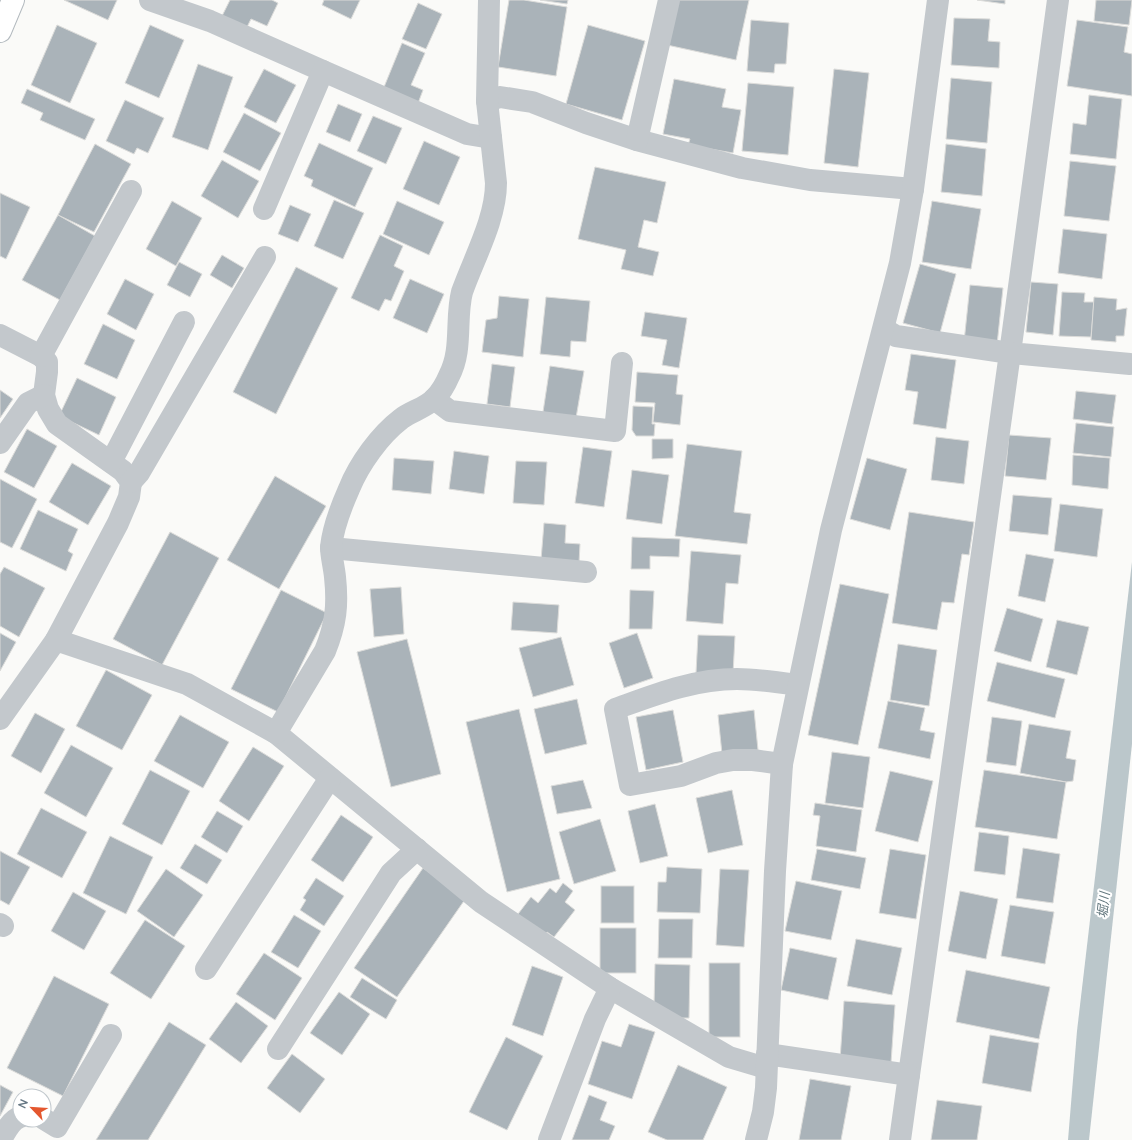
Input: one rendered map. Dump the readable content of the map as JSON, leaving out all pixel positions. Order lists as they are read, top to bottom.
{
  "water": ["堀川"],
  "north": "top left"
}
